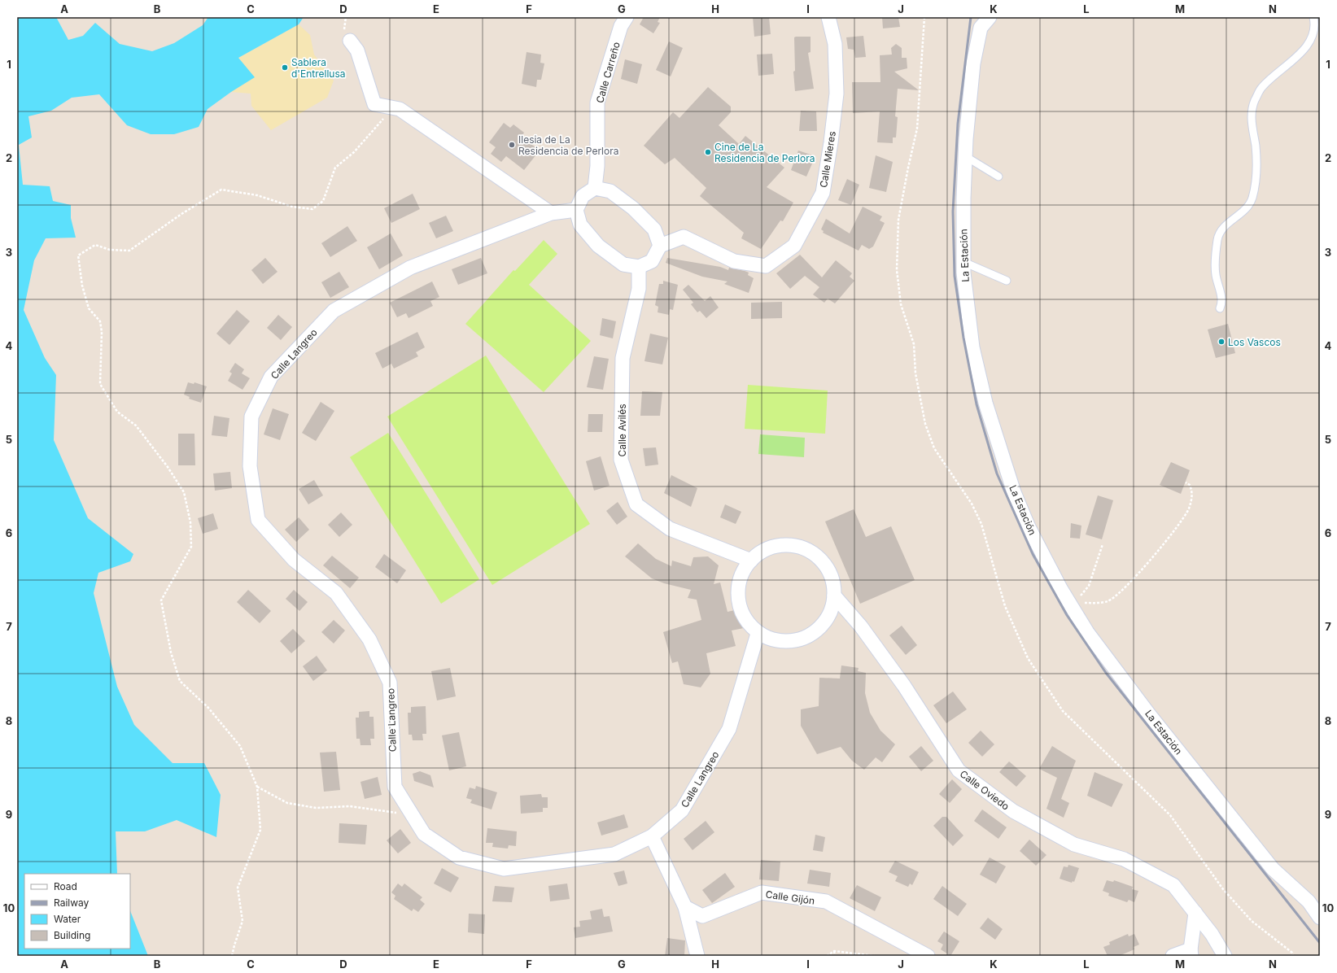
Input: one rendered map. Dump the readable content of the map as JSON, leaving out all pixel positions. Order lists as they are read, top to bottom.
{
  "streets": {
    "street": [
      "Calle Carreño",
      "Calle Mieres",
      "La Estación",
      "Calle Langreo",
      "Calle Avilés",
      "Calle Oviedo",
      "Calle Gijón"
    ]
  },
  "crossings": [
    ["Calle Langreo", "Calle Avilés"],
    ["Calle Langreo", "Calle Oviedo"],
    ["Calle Avilés", "Calle Oviedo"]
  ],
  "places": [
    "Sablera d'Entrellusa",
    "Ilesia de La Residencia de Perlora",
    "Cine de La Residencia de Perlora",
    "Los Vascos"
  ],
  "legend": [
    "Road",
    "Railway",
    "Water",
    "Building"
  ],
  "grid": {
    "columns": [
      "A",
      "B",
      "C",
      "D",
      "E",
      "F",
      "G",
      "H",
      "I",
      "J",
      "K",
      "L",
      "M",
      "N"
    ],
    "rows": [
      "1",
      "2",
      "3",
      "4",
      "5",
      "6",
      "7",
      "8",
      "9",
      "10"
    ]
  }
}
